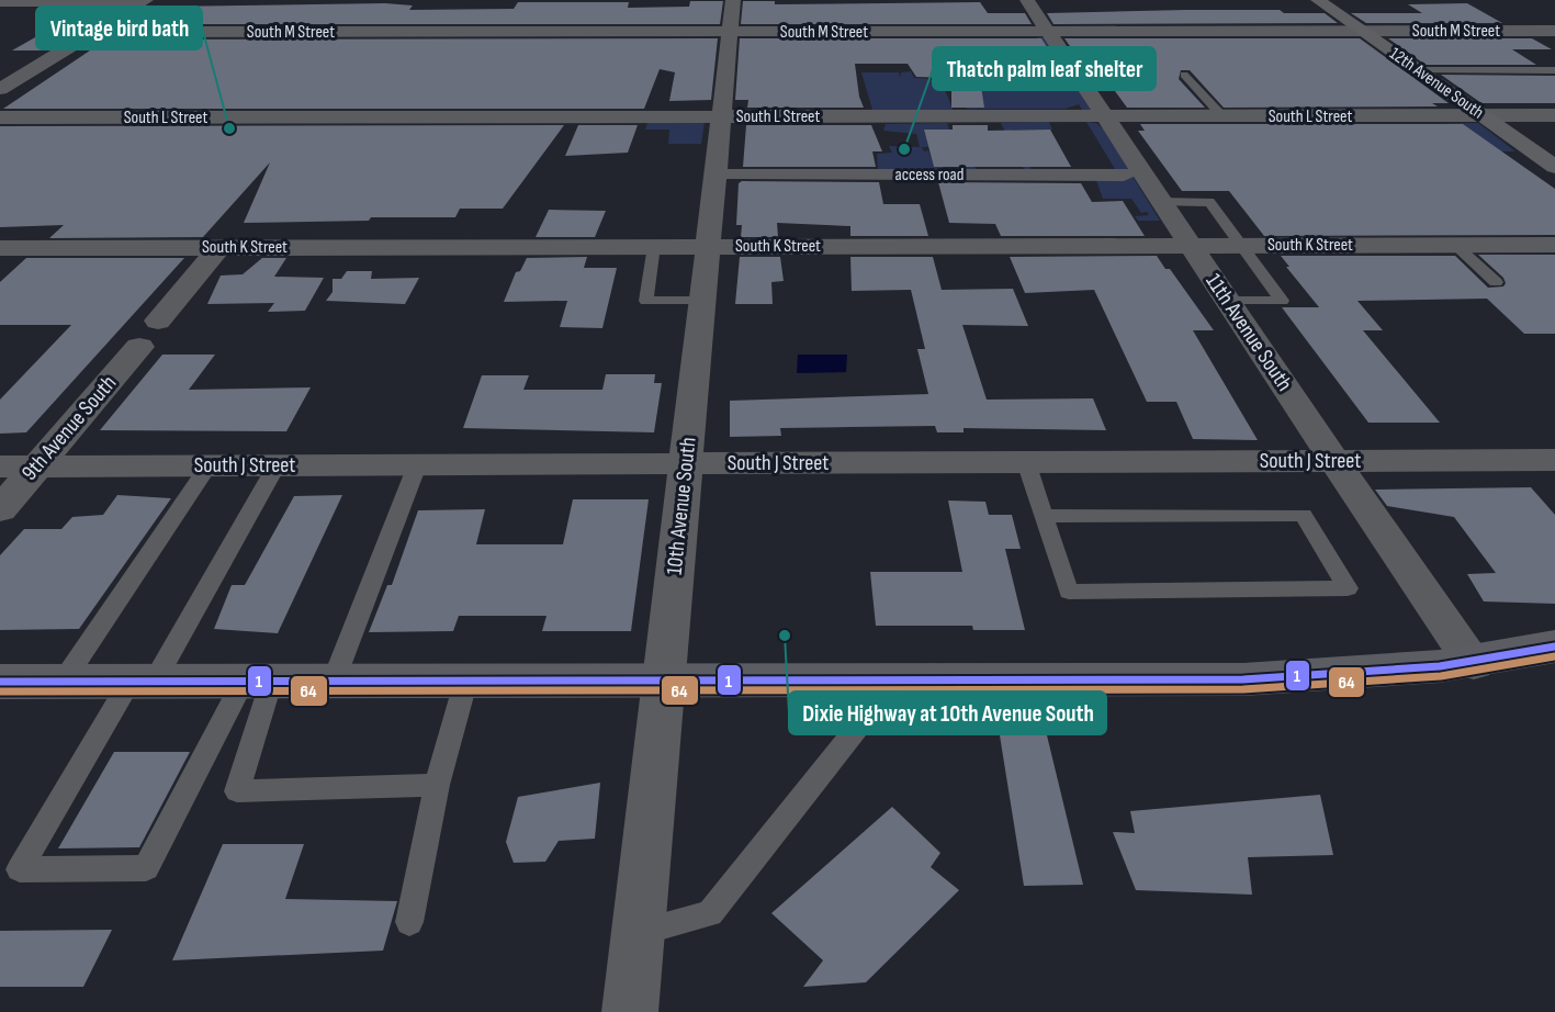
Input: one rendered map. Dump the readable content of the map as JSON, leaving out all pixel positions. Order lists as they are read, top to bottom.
{
  "streets": {
    "street": [
      "South M Street",
      "12th Avenue South",
      "South L Street",
      "access road",
      "South K Street",
      "11th Avenue South",
      "9th Avenue South",
      "South J Street",
      "10th Avenue South"
    ]
  },
  "crossings": [
    ["South M Street", "12th Avenue South"],
    ["South M Street", "11th Avenue South"],
    ["South M Street", "10th Avenue South"],
    ["12th Avenue South", "South L Street"],
    ["South L Street", "11th Avenue South"],
    ["South L Street", "10th Avenue South"],
    ["South K Street", "11th Avenue South"],
    ["South K Street", "10th Avenue South"],
    ["11th Avenue South", "South J Street"],
    ["9th Avenue South", "South J Street"],
    ["South J Street", "10th Avenue South"]
  ],
  "places": ["Vintage bird bath", "Thatch palm leaf shelter", "Dixie Highway at 10th Avenue South"],
  "lines": ["transit line 1", "transit line 64"]
}
